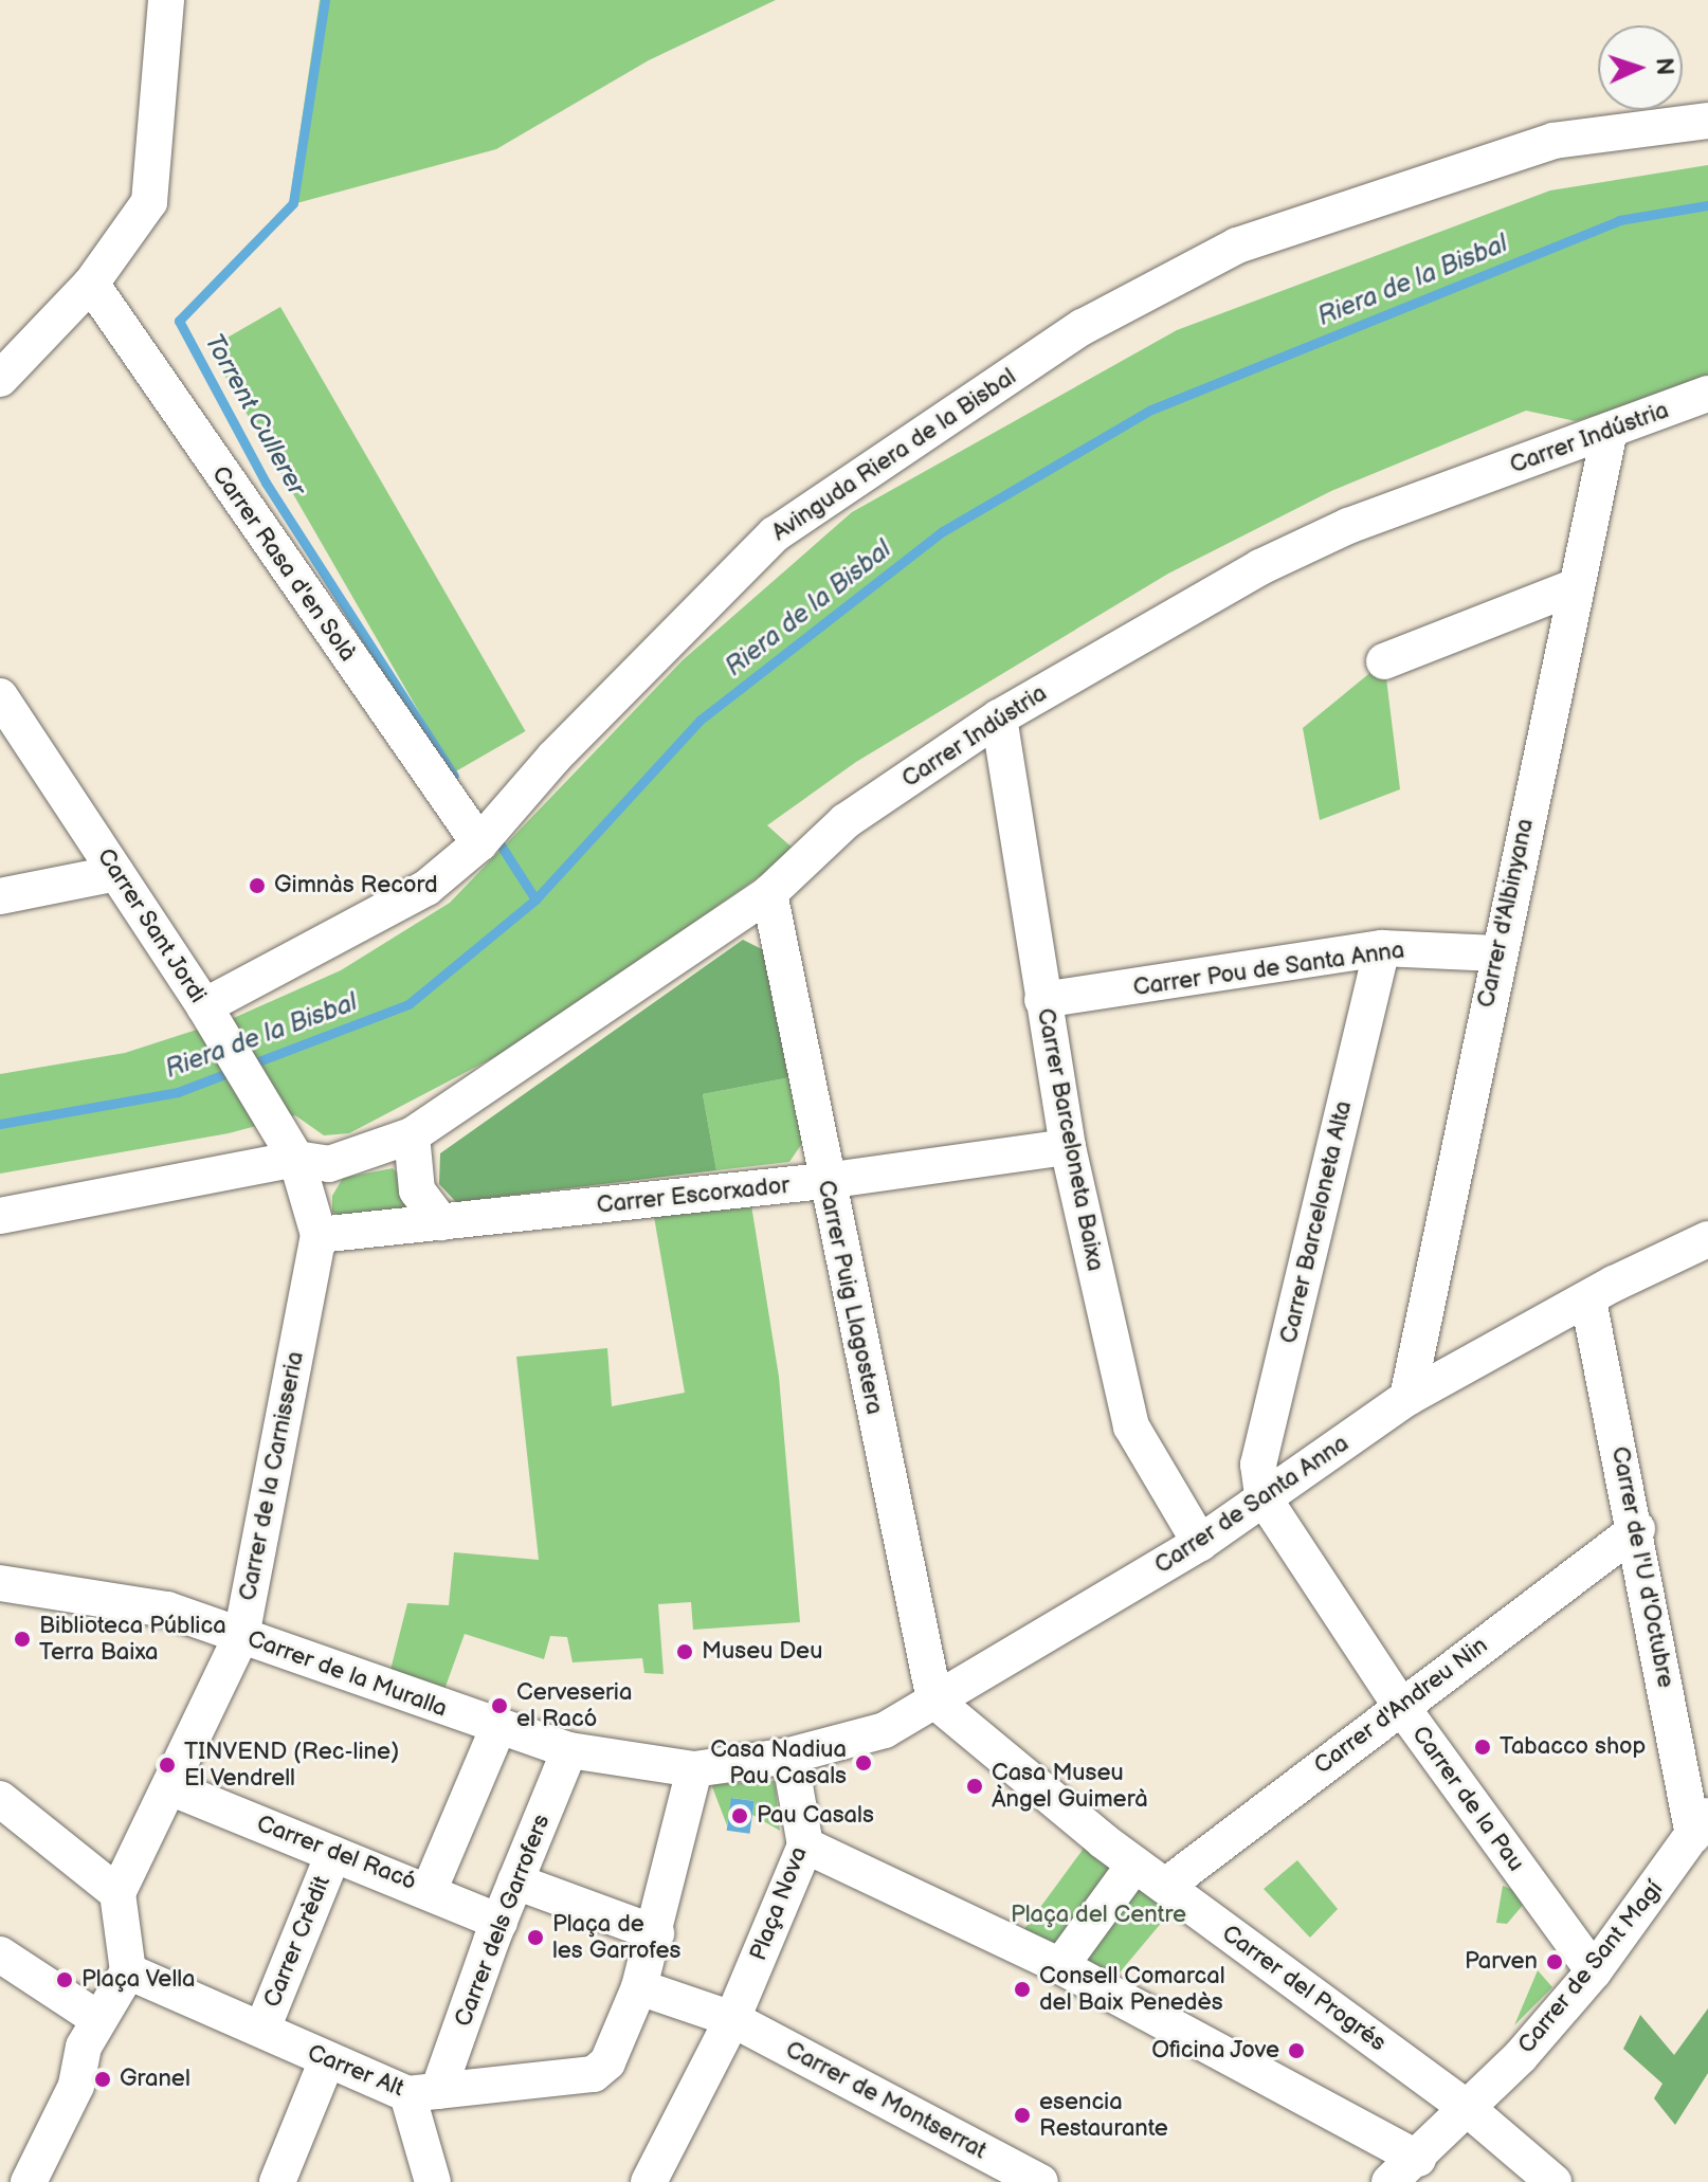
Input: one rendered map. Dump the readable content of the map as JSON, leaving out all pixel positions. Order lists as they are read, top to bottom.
{
  "streets": {
    "street": [
      "Carrer Indústria",
      "Avinguda Riera de la Bisbal",
      "Carrer Rasa d'en Solà",
      "Carrer d'Albinyana",
      "Carrer Sant Jordi",
      "Carrer Pou de Santa Anna",
      "Carrer Barceloneta Baixa",
      "Carrer Escorxador",
      "Carrer Barceloneta Alta",
      "Carrer Puig Llagostera",
      "Carrer de la Carnisseria",
      "Carrer de Santa Anna",
      "Carrer de l'U d'Octubre",
      "Carrer de la Muralla",
      "Carrer d'Andreu Nin",
      "Carrer de la Pau",
      "Carrer del Racó",
      "Plaça Nova",
      "Carrer dels Garrofers",
      "Carrer Crèdit",
      "Carrer de Sant Magí",
      "Carrer del Progrés",
      "Carrer Alt",
      "Carrer de Montserrat"
    ]
  },
  "crossings": [
    ["Carrer Indústria", "Carrer d'Albinyana"],
    ["Carrer Indústria", "Carrer Sant Jordi"],
    ["Carrer Indústria", "Carrer Barceloneta Baixa"],
    ["Carrer Indústria", "Carrer Puig Llagostera"],
    ["Avinguda Riera de la Bisbal", "Carrer Rasa d'en Solà"],
    ["Avinguda Riera de la Bisbal", "Carrer Sant Jordi"],
    ["Carrer d'Albinyana", "Carrer Pou de Santa Anna"],
    ["Carrer d'Albinyana", "Carrer de Santa Anna"],
    ["Carrer Sant Jordi", "Carrer Escorxador"],
    ["Carrer Sant Jordi", "Carrer de la Carnisseria"],
    ["Carrer Pou de Santa Anna", "Carrer Barceloneta Baixa"],
    ["Carrer Pou de Santa Anna", "Carrer Barceloneta Alta"],
    ["Carrer Barceloneta Baixa", "Carrer Escorxador"],
    ["Carrer Barceloneta Baixa", "Carrer de Santa Anna"],
    ["Carrer Escorxador", "Carrer Puig Llagostera"],
    ["Carrer Escorxador", "Carrer de la Carnisseria"],
    ["Carrer Barceloneta Alta", "Carrer de Santa Anna"],
    ["Carrer Barceloneta Alta", "Carrer de la Pau"],
    ["Carrer Puig Llagostera", "Carrer de Santa Anna"],
    ["Carrer Puig Llagostera", "Carrer del Progrés"],
    ["Carrer de la Carnisseria", "Carrer de la Muralla"],
    ["Carrer de la Carnisseria", "Carrer del Racó"],
    ["Carrer de Santa Anna", "Carrer de l'U d'Octubre"],
    ["Carrer de Santa Anna", "Carrer de la Pau"],
    ["Carrer de Santa Anna", "Plaça Nova"],
    ["Carrer de Santa Anna", "Carrer del Progrés"],
    ["Carrer de l'U d'Octubre", "Carrer d'Andreu Nin"],
    ["Carrer de l'U d'Octubre", "Carrer de Sant Magí"],
    ["Carrer de la Muralla", "Carrer dels Garrofers"],
    ["Carrer d'Andreu Nin", "Carrer de la Pau"],
    ["Carrer d'Andreu Nin", "Carrer del Progrés"],
    ["Carrer de la Pau", "Carrer de Sant Magí"],
    ["Carrer del Racó", "Carrer dels Garrofers"],
    ["Carrer del Racó", "Carrer Crèdit"],
    ["Plaça Nova", "Carrer de Montserrat"],
    ["Carrer dels Garrofers", "Carrer Alt"],
    ["Carrer Crèdit", "Carrer Alt"],
    ["Carrer de Sant Magí", "Carrer del Progrés"]
  ],
  "water": ["Riera de la Bisbal", "Torrent Cullerer"],
  "parks": ["Plaça del Centre"],
  "places": [
    "Gimnàs Record",
    "Biblioteca Pública Terra Baixa",
    "Museu Deu",
    "Cerveseria el Racó",
    "Tabacco shop",
    "Casa Nadiua Pau Casals",
    "TINVEND (Rec-line) El Vendrell",
    "Casa Museu Àngel Guimerà",
    "Pau Casals",
    "Plaça de les Garrofes",
    "Parven",
    "Plaça Vella",
    "Consell Comarcal del Baix Penedès",
    "Oficina Jove",
    "Granel",
    "esencia Restaurante"
  ],
  "north": "right"
}
